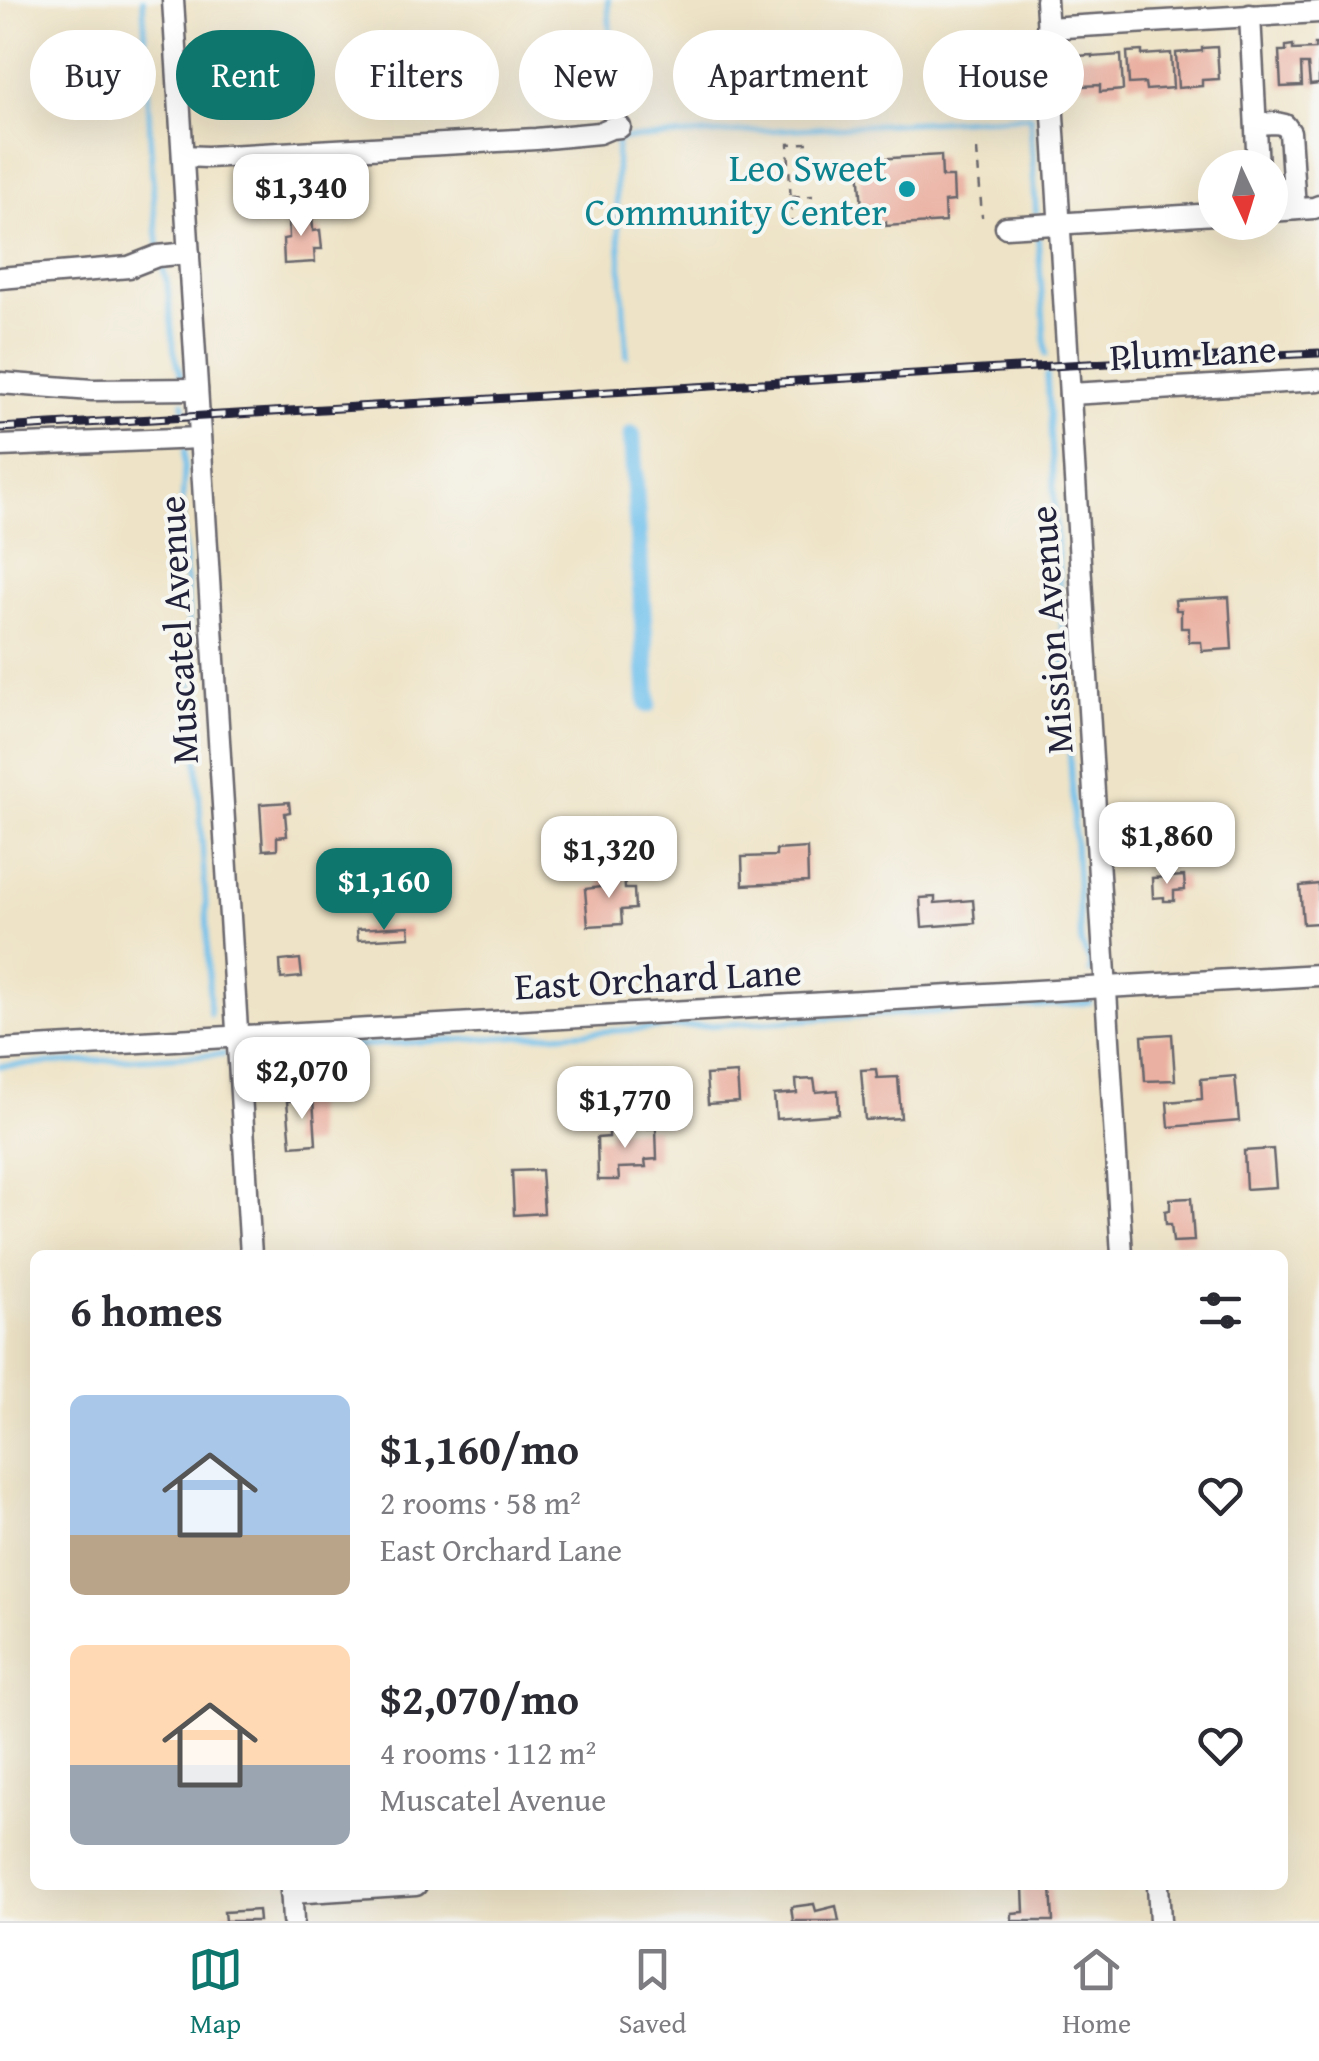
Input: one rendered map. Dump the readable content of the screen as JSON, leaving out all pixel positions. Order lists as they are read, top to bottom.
{
  "streets": {
    "street": [
      "Plum Lane",
      "Muscatel Avenue",
      "Mission Avenue",
      "East Orchard Lane"
    ]
  },
  "crossings": [
    ["Plum Lane", "Mission Avenue"],
    ["Muscatel Avenue", "East Orchard Lane"],
    ["Mission Avenue", "East Orchard Lane"]
  ],
  "places": ["Leo Sweet Community Center"],
  "north": "bottom",
  "page": {
    "chip": [
      "Buy",
      "Rent",
      "Filters",
      "New",
      "Apartment",
      "House"
    ],
    "price": [
      "$1,340",
      "$1,860",
      "$1,320",
      "$1,160",
      "$2,070",
      "$1,770"
    ],
    "heading": "6 homes",
    "list": [
      {
        "name": "$1,160/mo",
        "note": "2 rooms · 58 m² · East Orchard Lane"
      },
      {
        "name": "$2,070/mo",
        "note": "4 rooms · 112 m² · Muscatel Avenue"
      }
    ],
    "tabs": ["Map", "Saved", "Home"]
  }
}
